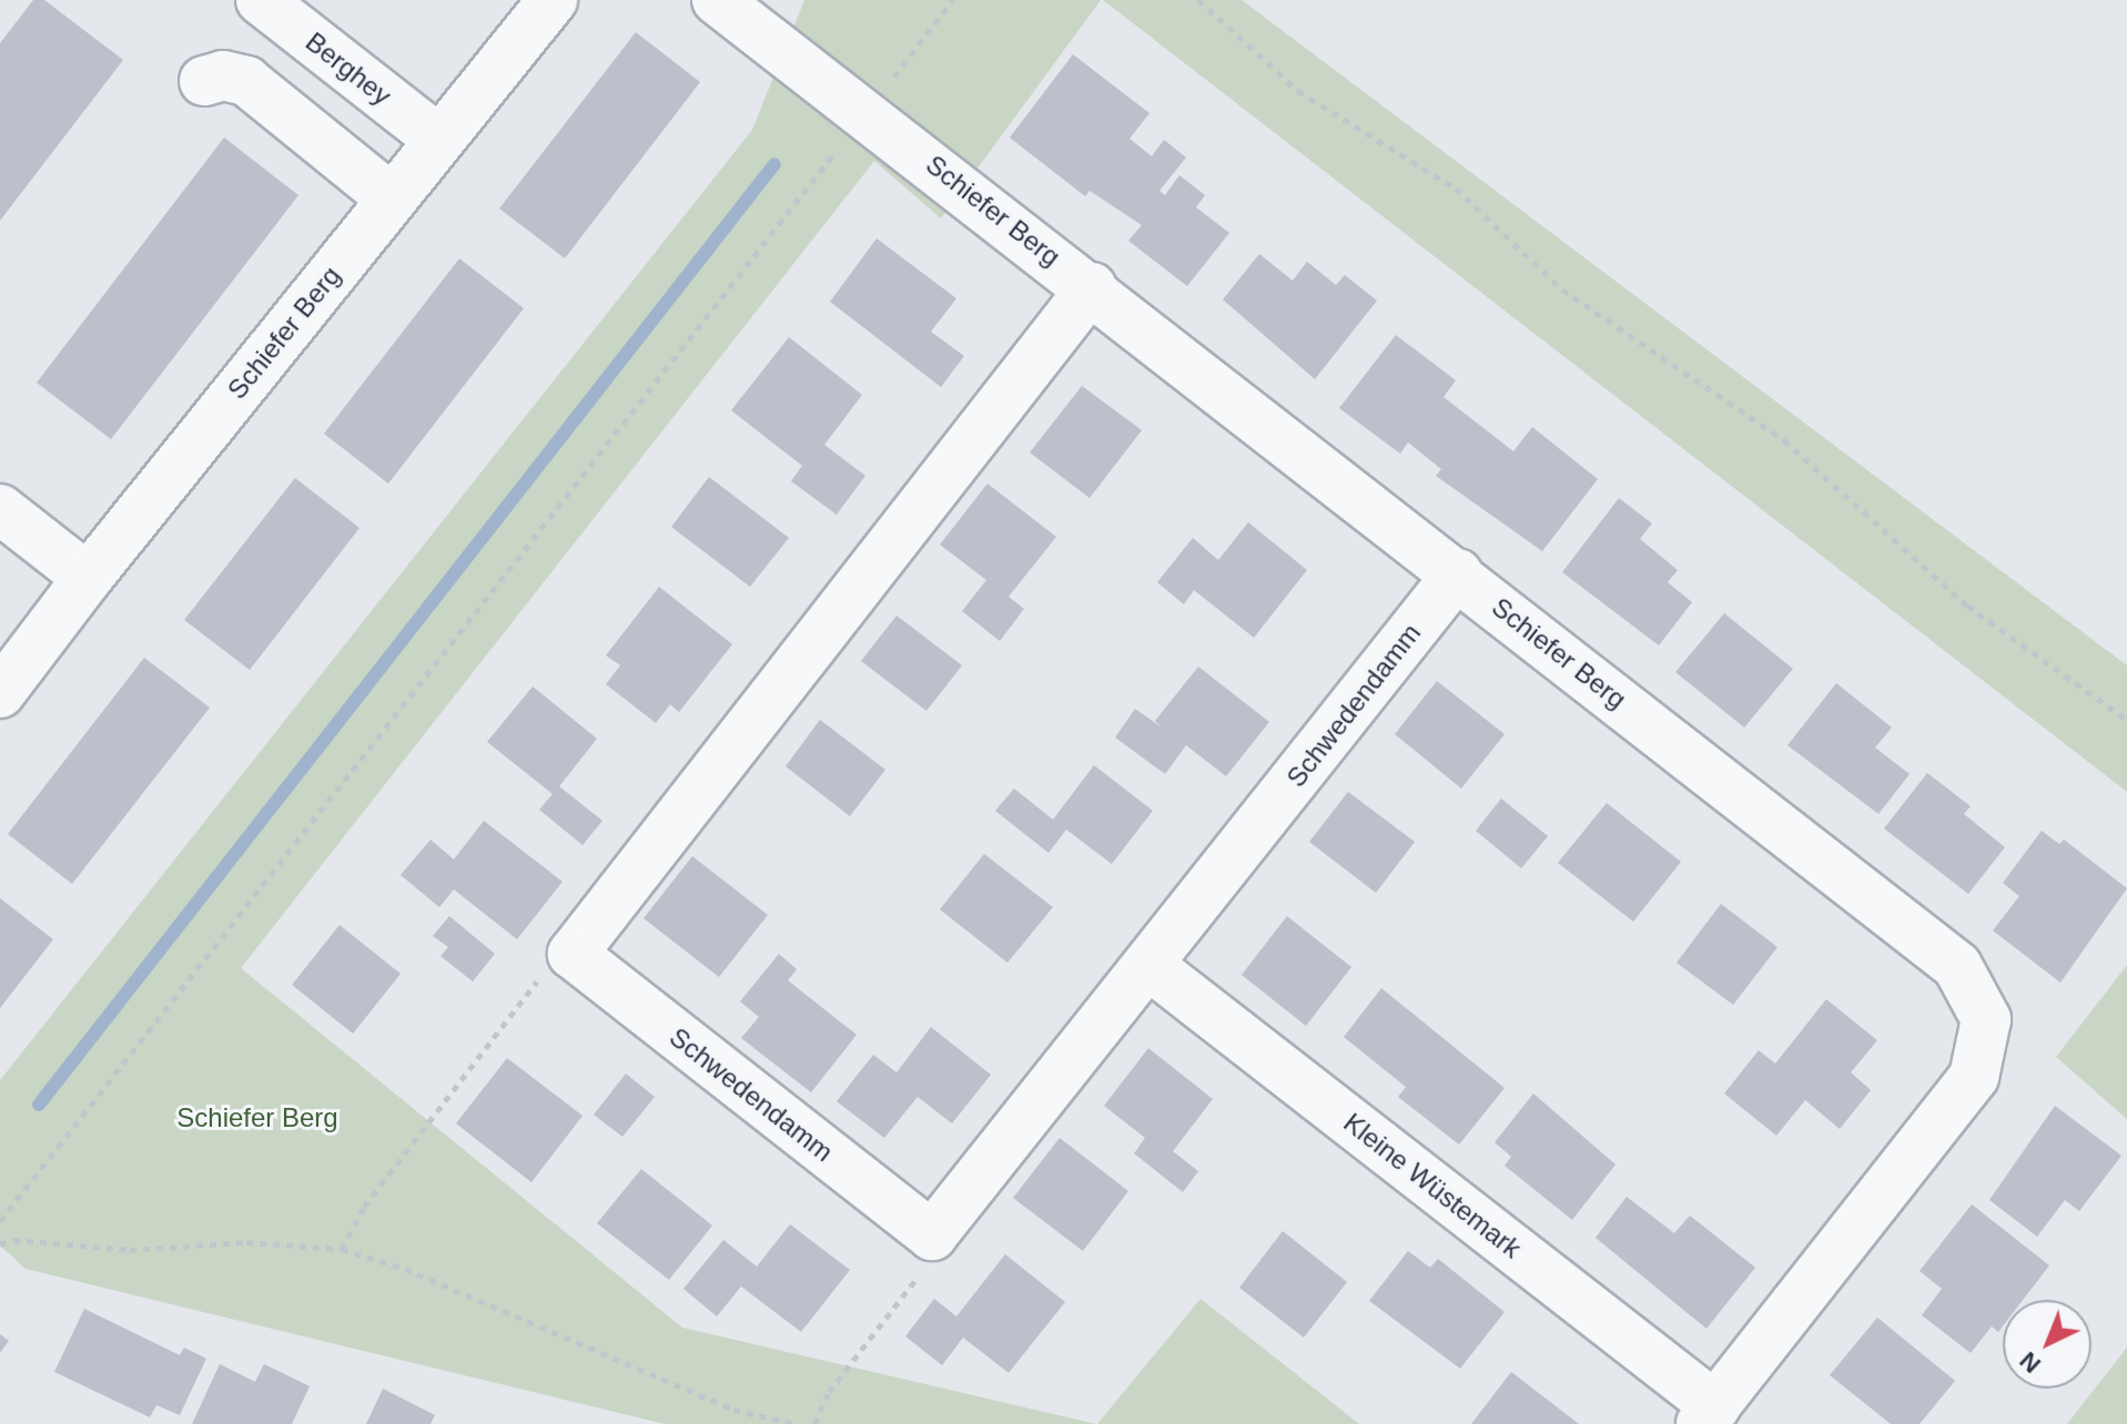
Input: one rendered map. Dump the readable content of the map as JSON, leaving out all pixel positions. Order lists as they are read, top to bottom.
{
  "streets": {
    "street": [
      "Berghey",
      "Schiefer Berg",
      "Schwedendamm",
      "Kleine Wüstemark"
    ]
  },
  "crossings": [
    ["Berghey", "Schiefer Berg"],
    ["Schiefer Berg", "Schwedendamm"],
    ["Schiefer Berg", "Kleine Wüstemark"],
    ["Schwedendamm", "Kleine Wüstemark"]
  ],
  "parks": ["Schiefer Berg"],
  "north": "bottom left"
}
